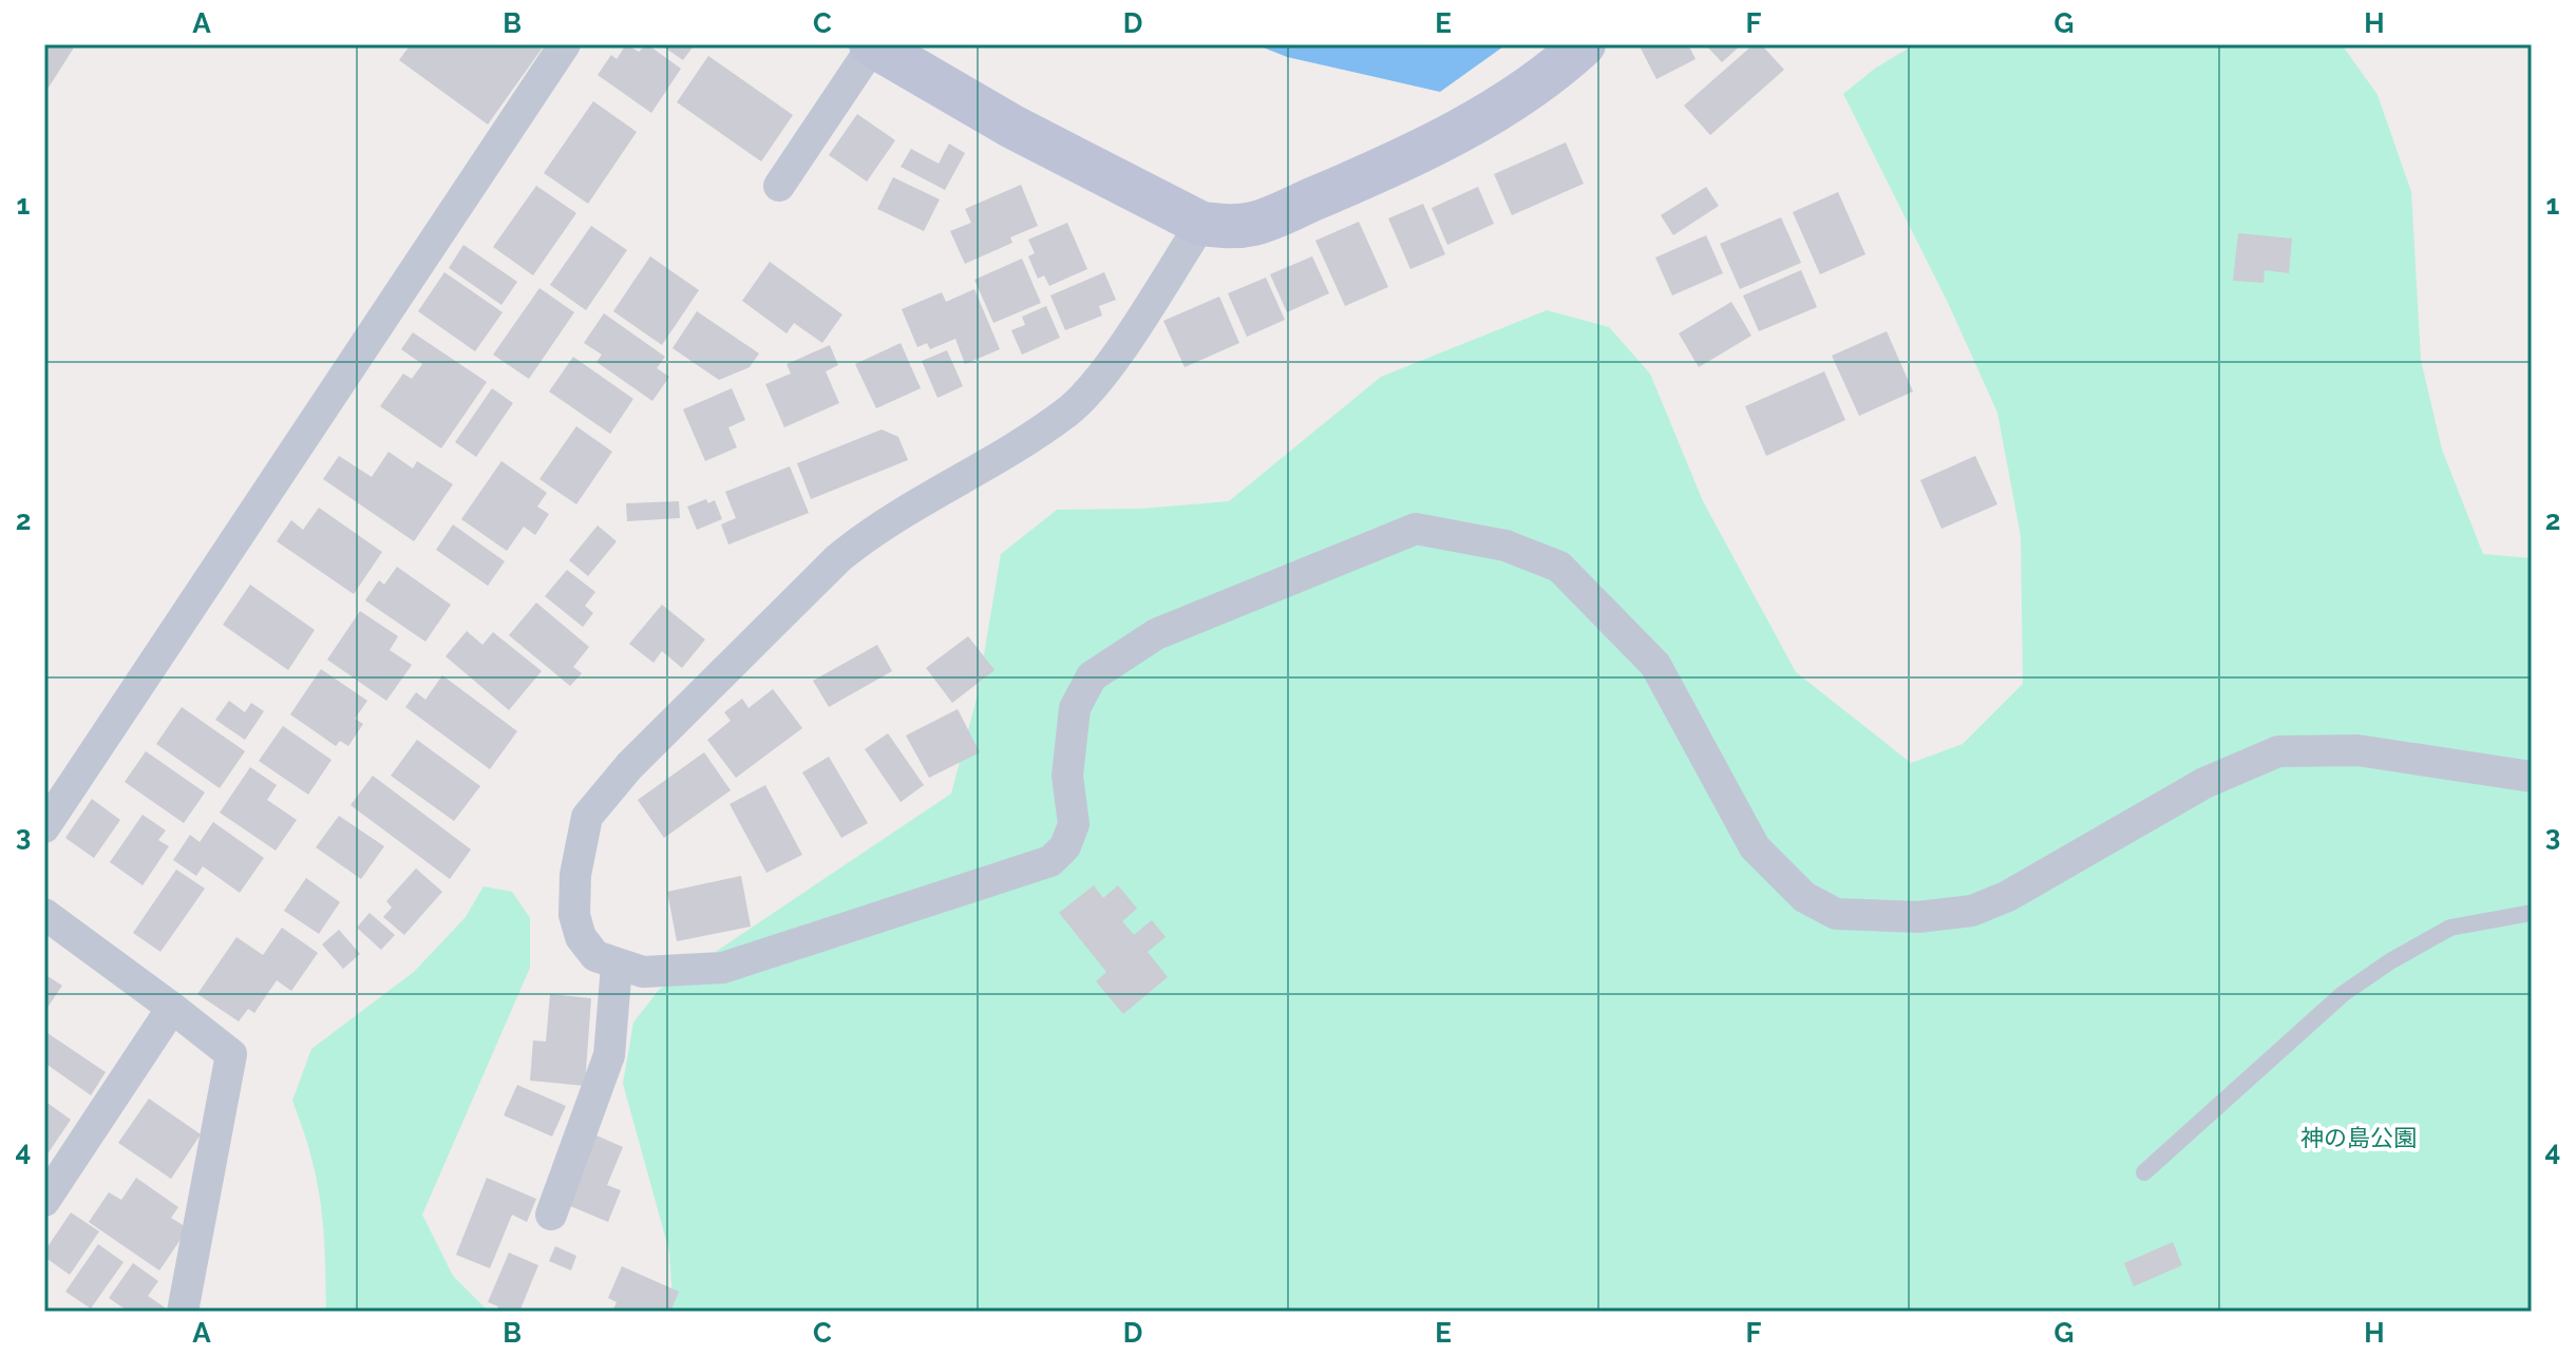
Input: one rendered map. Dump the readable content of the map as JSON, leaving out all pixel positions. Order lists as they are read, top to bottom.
{
  "parks": ["神の島公園"],
  "grid": {
    "columns": [
      "A",
      "B",
      "C",
      "D",
      "E",
      "F",
      "G",
      "H"
    ],
    "rows": [
      "1",
      "2",
      "3",
      "4"
    ]
  }
}
